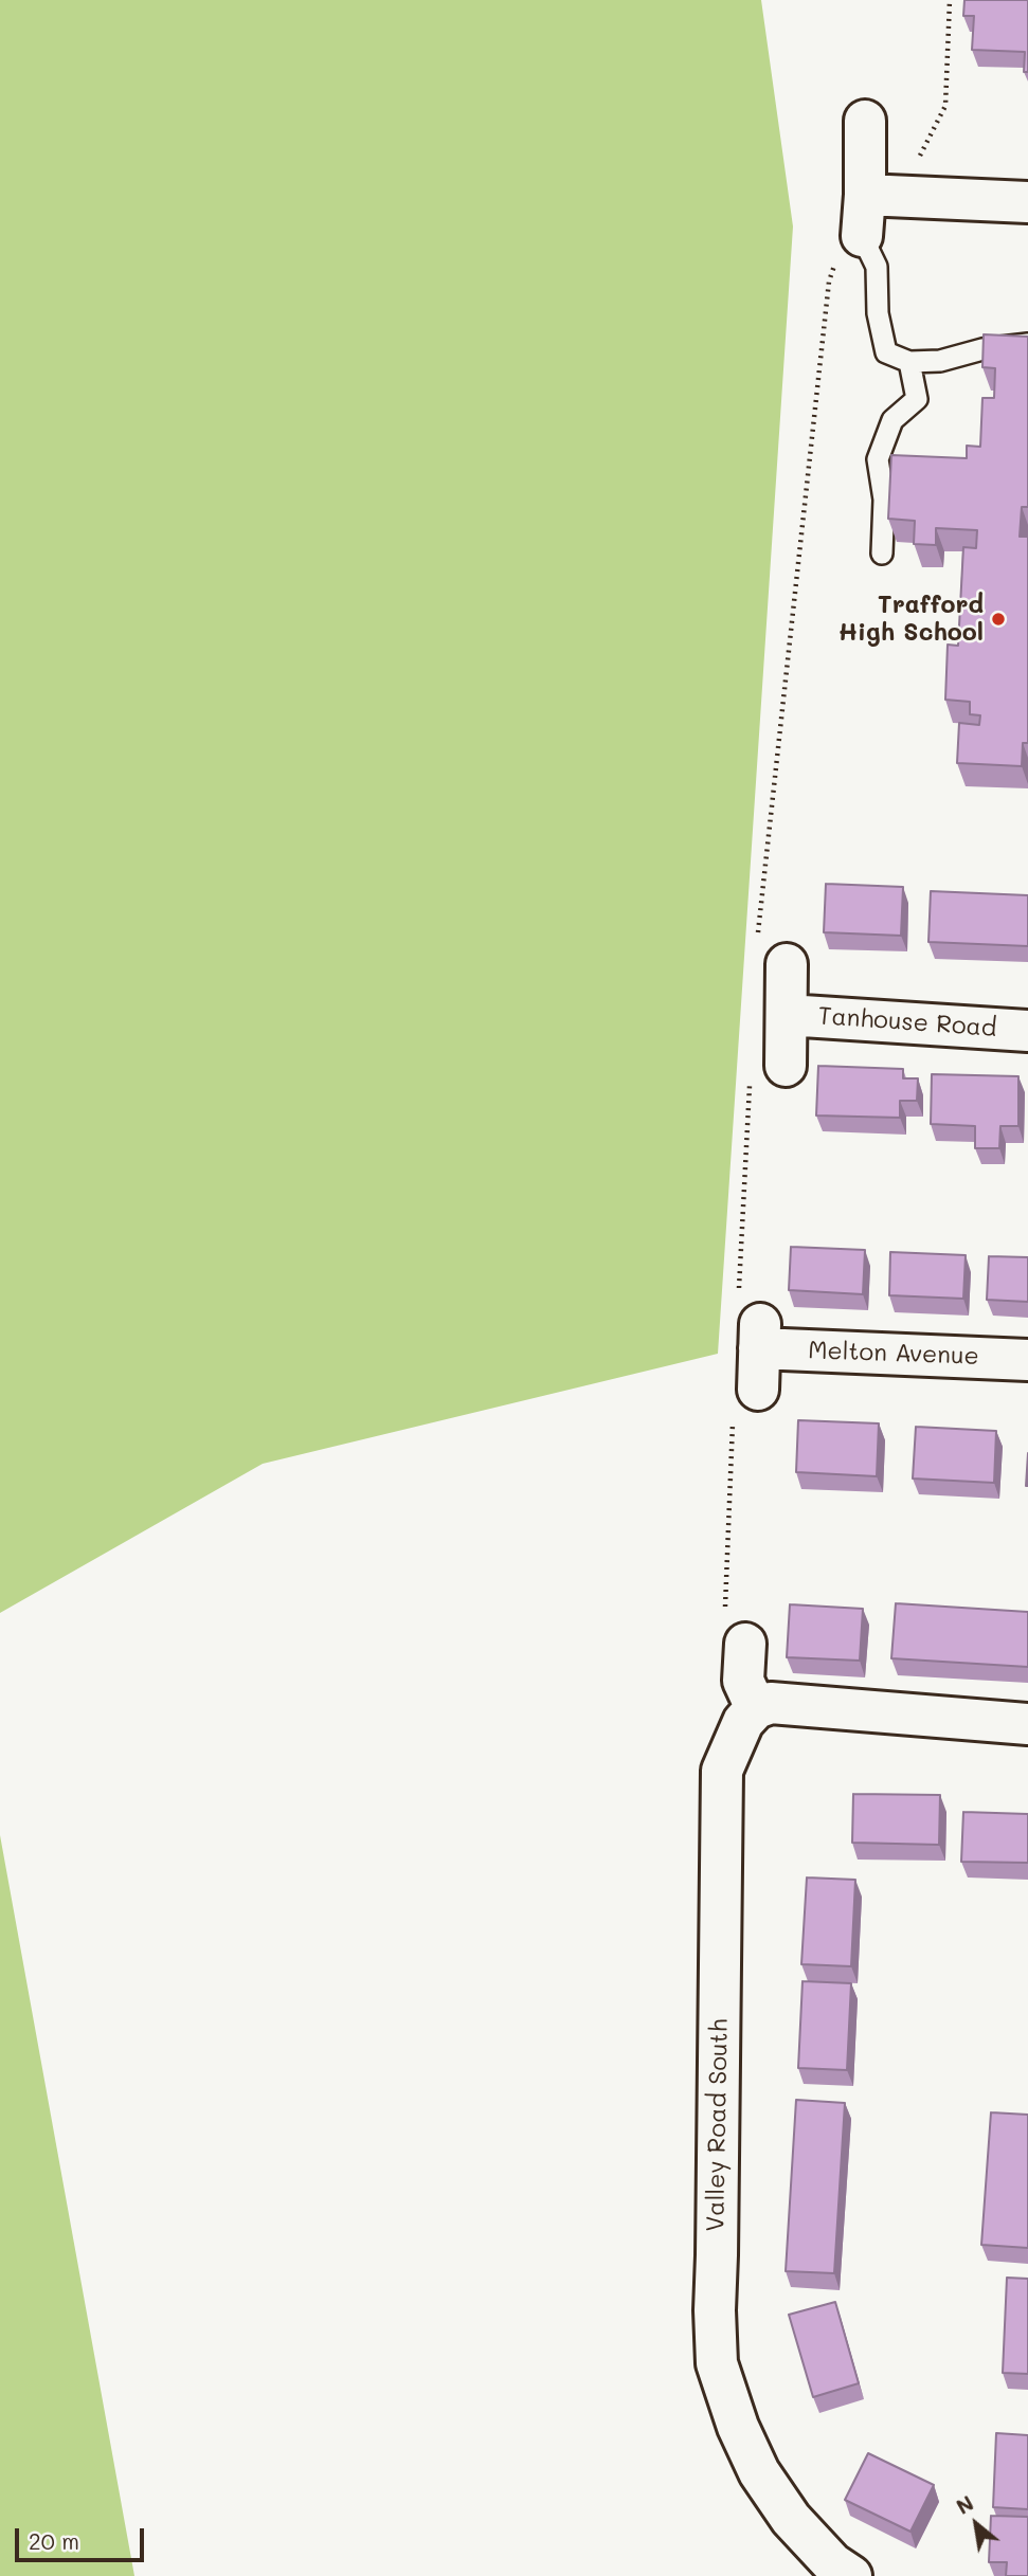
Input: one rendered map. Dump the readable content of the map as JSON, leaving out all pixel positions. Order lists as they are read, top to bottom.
{
  "streets": {
    "street": ["Tanhouse Road", "Melton Avenue", "Valley Road South"]
  },
  "places": ["Trafford High School"],
  "scale_bar": "20 m",
  "north": "top left"
}
